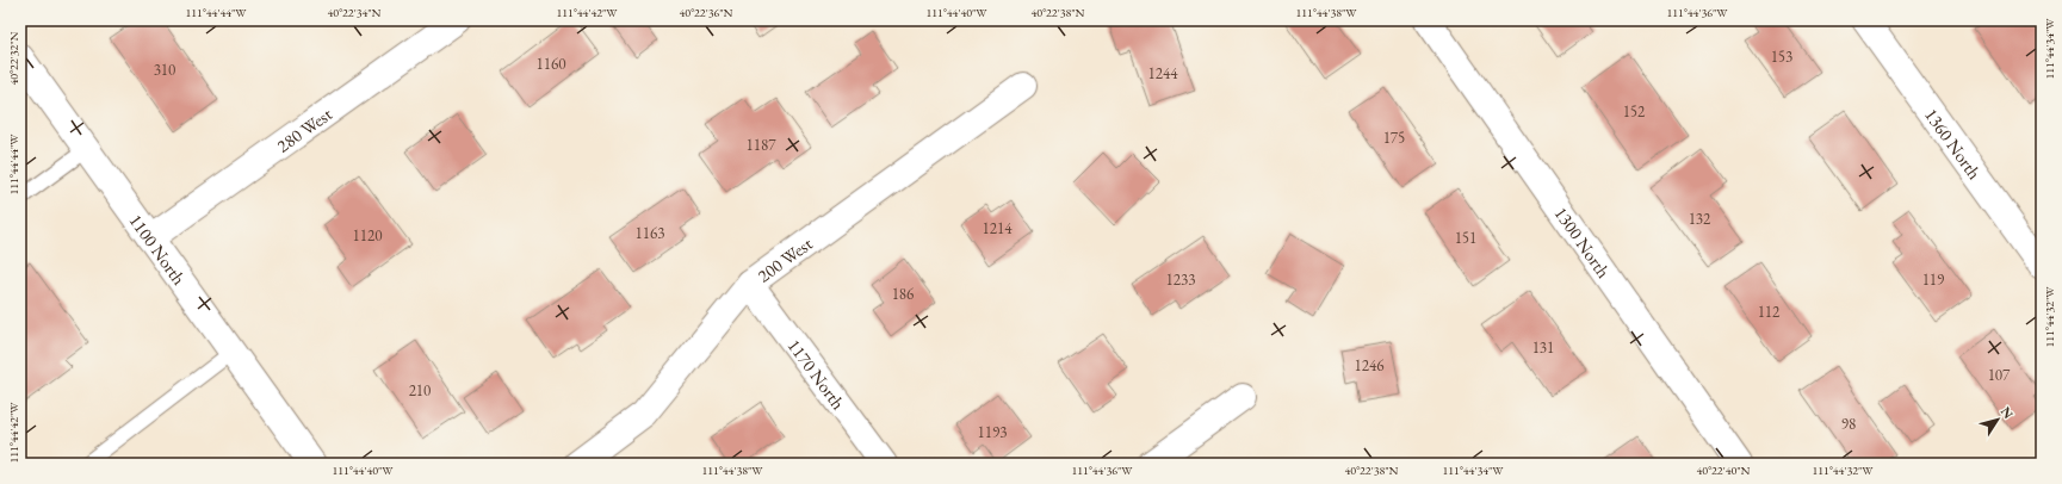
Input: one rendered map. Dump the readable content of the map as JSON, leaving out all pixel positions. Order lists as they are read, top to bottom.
{
  "streets": {
    "street": [
      "280 West",
      "1360 North",
      "1300 North",
      "1100 North",
      "200 West",
      "1170 North"
    ]
  },
  "crossings": [
    ["280 West", "1100 North"],
    ["200 West", "1170 North"]
  ],
  "house_numbers": [
    "153",
    "1160",
    "310",
    "1244",
    "152",
    "175",
    "1187",
    "132",
    "1214",
    "1163",
    "1120",
    "151",
    "1233",
    "119",
    "186",
    "112",
    "131",
    "1246",
    "107",
    "210",
    "98",
    "1193"
  ],
  "north": "top right",
  "coordinates": [
    "111°44'44\"W",
    "40°22'34\"N",
    "111°44'42\"W",
    "40°22'36\"N",
    "111°44'40\"W",
    "40°22'38\"N",
    "111°44'38\"W",
    "111°44'36\"W",
    "111°44'34\"W",
    "40°22'32\"N",
    "111°44'32\"W",
    "40°22'40\"N"
  ]
}
